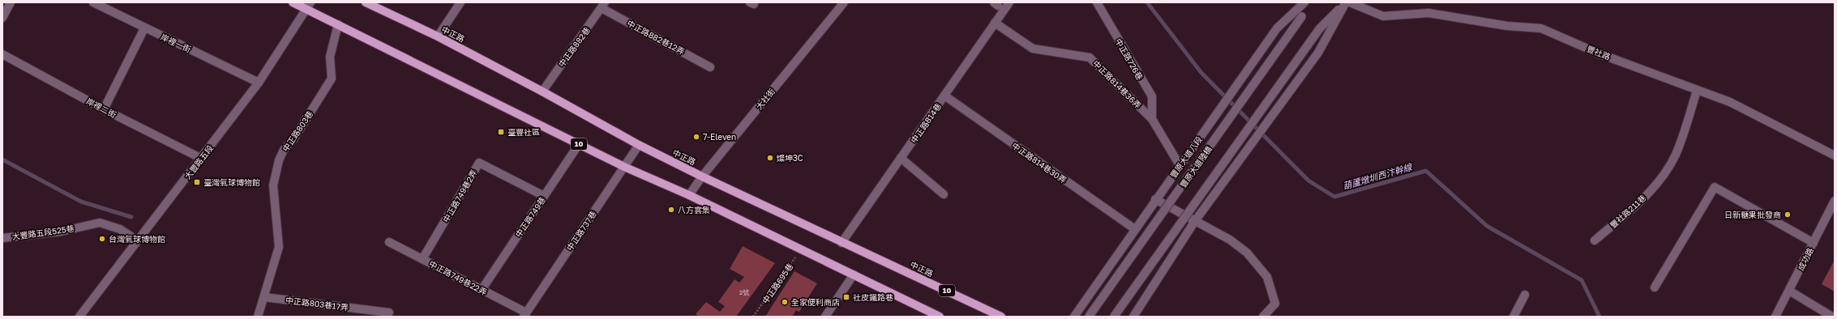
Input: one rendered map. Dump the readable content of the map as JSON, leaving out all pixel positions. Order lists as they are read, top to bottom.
{
  "streets": {
    "main road": ["中正路", "10"],
    "street": [
      "中正路882巷12弄",
      "岸裡一街",
      "中正路882巷",
      "豐社路",
      "中正路726巷",
      "中正路814巷36弄",
      "大社街",
      "岸裡二街",
      "中正路814巷",
      "中正路803巷",
      "豐原大道八段",
      "大豐路五段",
      "中正路814巷30弄",
      "豐原大道陸橋",
      "中正路749巷2弄",
      "豐社路211巷",
      "中正路749巷",
      "中正路737巷",
      "大豐路五段525巷",
      "成功路",
      "中正路749巷22弄",
      "中正路803巷17弄"
    ],
    "path": ["中正路695巷"]
  },
  "crossings": [
    ["中正路", "中正路882巷"],
    ["中正路", "大社街"],
    ["中正路", "中正路814巷"],
    ["中正路", "中正路737巷"],
    ["中正路882巷12弄", "中正路882巷"],
    ["岸裡一街", "大豐路五段"],
    ["豐社路", "豐社路211巷"],
    ["中正路726巷", "中正路814巷36弄"],
    ["中正路814巷36弄", "中正路814巷"],
    ["中正路814巷36弄", "豐原大道八段"],
    ["大社街", "10"],
    ["岸裡二街", "大豐路五段"],
    ["中正路814巷", "中正路814巷30弄"],
    ["中正路803巷", "10"],
    ["中正路803巷", "中正路803巷17弄"],
    ["10", "大豐路五段"],
    ["10", "中正路749巷"],
    ["10", "中正路737巷"],
    ["10", "中正路695巷"],
    ["豐原大道八段", "中正路814巷30弄"],
    ["大豐路五段", "大豐路五段525巷"],
    ["中正路749巷2弄", "中正路749巷"],
    ["中正路749巷2弄", "中正路749巷22弄"],
    ["中正路749巷", "中正路749巷22弄"],
    ["中正路737巷", "中正路749巷22弄"]
  ],
  "water": ["葫蘆燉圳西汴幹線"],
  "places": {
    "transit": ["臺豐社區", "臺灣氣球博物館", "社皮鐵路巷"],
    "other": [
      "7-Eleven",
      "燦坤3C",
      "八方雲集",
      "日新糖果批發商",
      "台灣氣球博物館",
      "全家便利商店"
    ]
  },
  "house_numbers": ["2號"]
}
